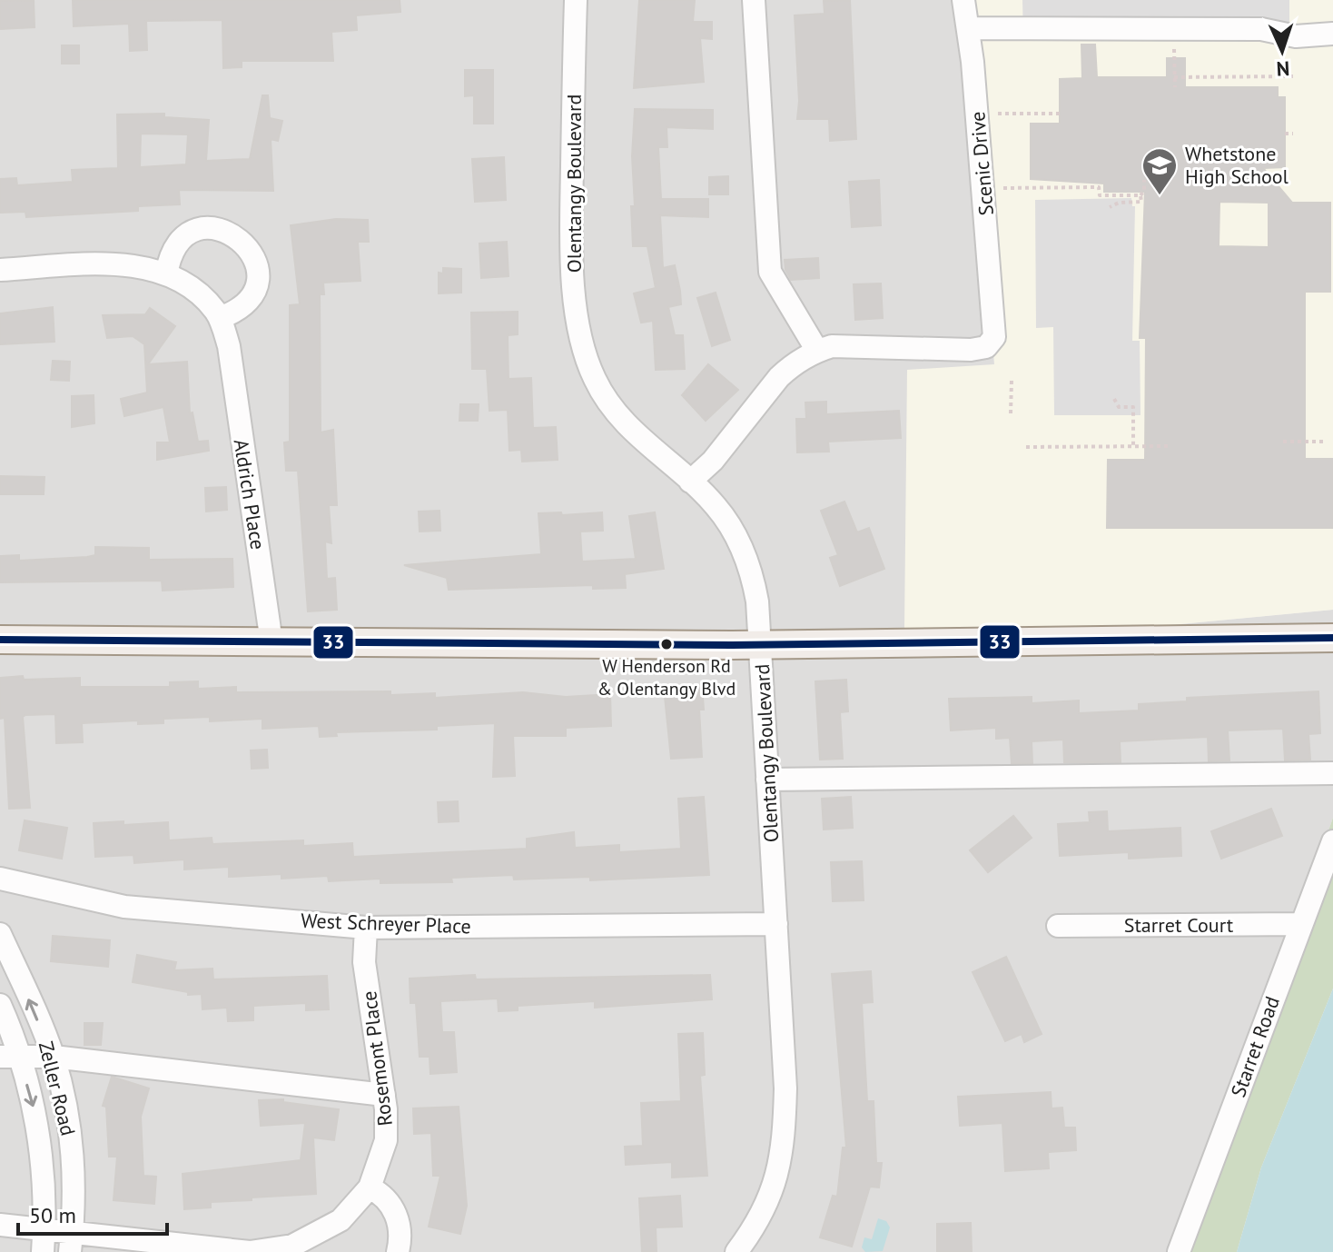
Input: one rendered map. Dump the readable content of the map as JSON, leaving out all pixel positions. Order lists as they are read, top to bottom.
{
  "streets": {
    "street": [
      "Scenic Drive",
      "Olentangy Boulevard",
      "Aldrich Place",
      "West Schreyer Place",
      "Starret Court",
      "Starret Road",
      "Rosemont Place",
      "Zeller Road"
    ]
  },
  "crossings": [
    ["Olentangy Boulevard", "West Schreyer Place"],
    ["West Schreyer Place", "Rosemont Place"],
    ["Starret Court", "Starret Road"]
  ],
  "places": {
    "school or university": ["Whetstone High School"],
    "other": ["W Henderson Rd & Olentangy Blvd"]
  },
  "lines": ["transit line 33"],
  "scale_bar": "50 m",
  "north": "bottom"
}
